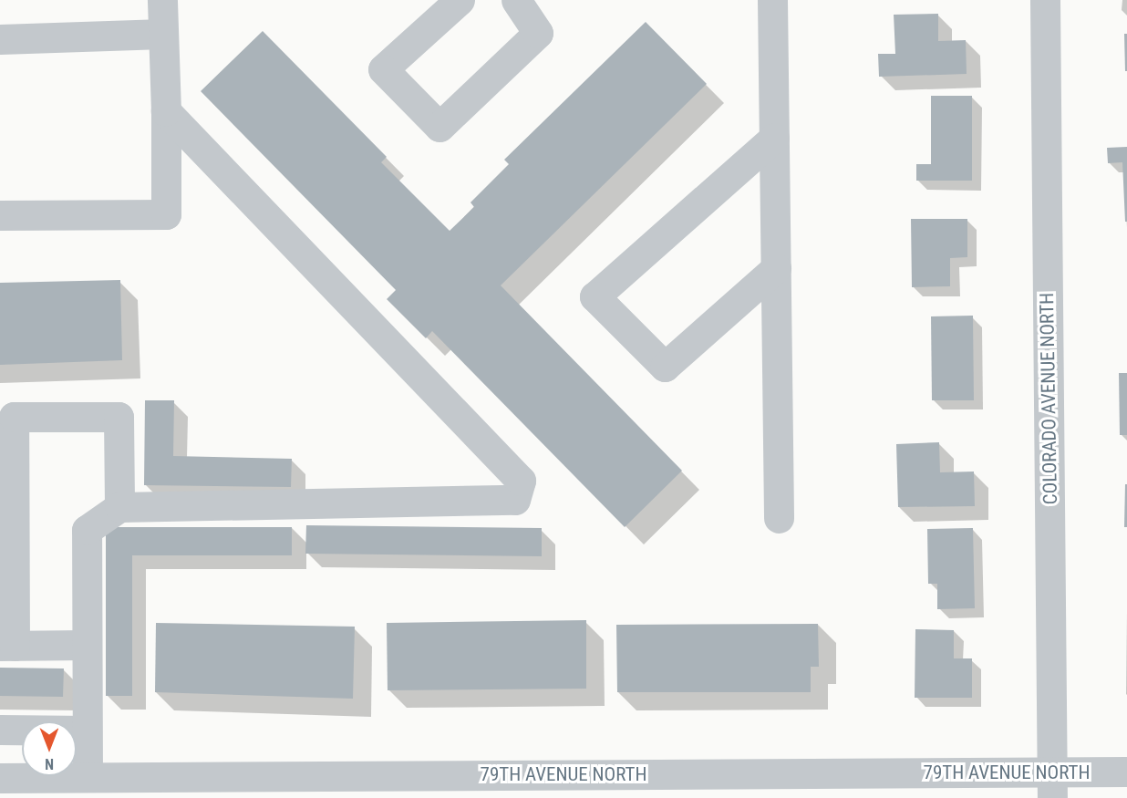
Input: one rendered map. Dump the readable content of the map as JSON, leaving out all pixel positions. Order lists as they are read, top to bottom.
{
  "streets": {
    "street": ["COLORADO AVENUE NORTH", "79TH AVENUE NORTH"]
  },
  "crossings": [
    ["COLORADO AVENUE NORTH", "79TH AVENUE NORTH"]
  ],
  "north": "bottom"
}
